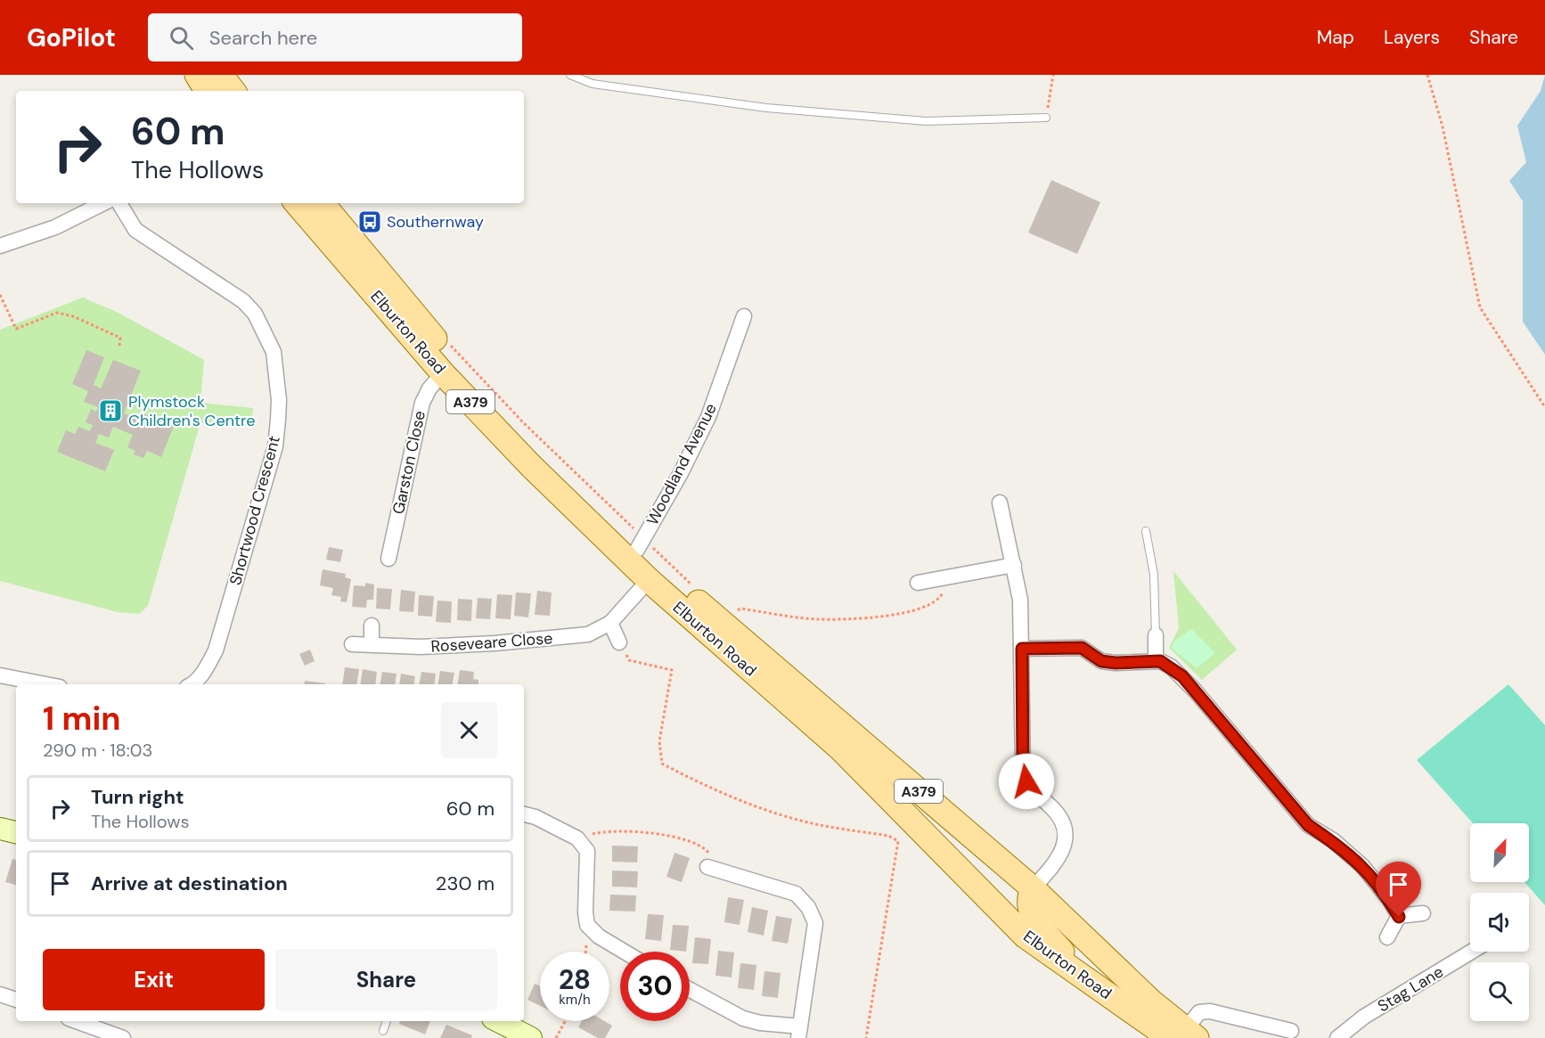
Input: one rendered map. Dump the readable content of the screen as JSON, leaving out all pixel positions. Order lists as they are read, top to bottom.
{
  "streets": {
    "main road": ["Elburton Road", "A379"],
    "street": [
      "Garston Close",
      "Woodland Avenue",
      "Shortwood Crescent",
      "Roseveare Close",
      "Stag Lane"
    ]
  },
  "crossings": [
    ["Elburton Road", "A379"],
    ["Elburton Road", "Garston Close"],
    ["Elburton Road", "Woodland Avenue"],
    ["Elburton Road", "Roseveare Close"]
  ],
  "places": {
    "bus stop": ["Southernway"],
    "building": ["Plymstock Children's Centre"]
  },
  "north": "top right",
  "page": {
    "header": "GoPilot",
    "search": "Search here",
    "nav": ["Map", "Layers", "Share"],
    "turn": ["60 m", "The Hollows"],
    "heading": ["1 min", "290 m · 18:03"],
    "list": [
      {
        "name": "Turn right",
        "note": "The Hollows",
        "value": "60 m"
      },
      {
        "name": "Arrive at destination",
        "value": "230 m"
      }
    ],
    "buttons": ["Exit", "Share"],
    "speed": "28 km/h",
    "limit": "30"
  }
}
